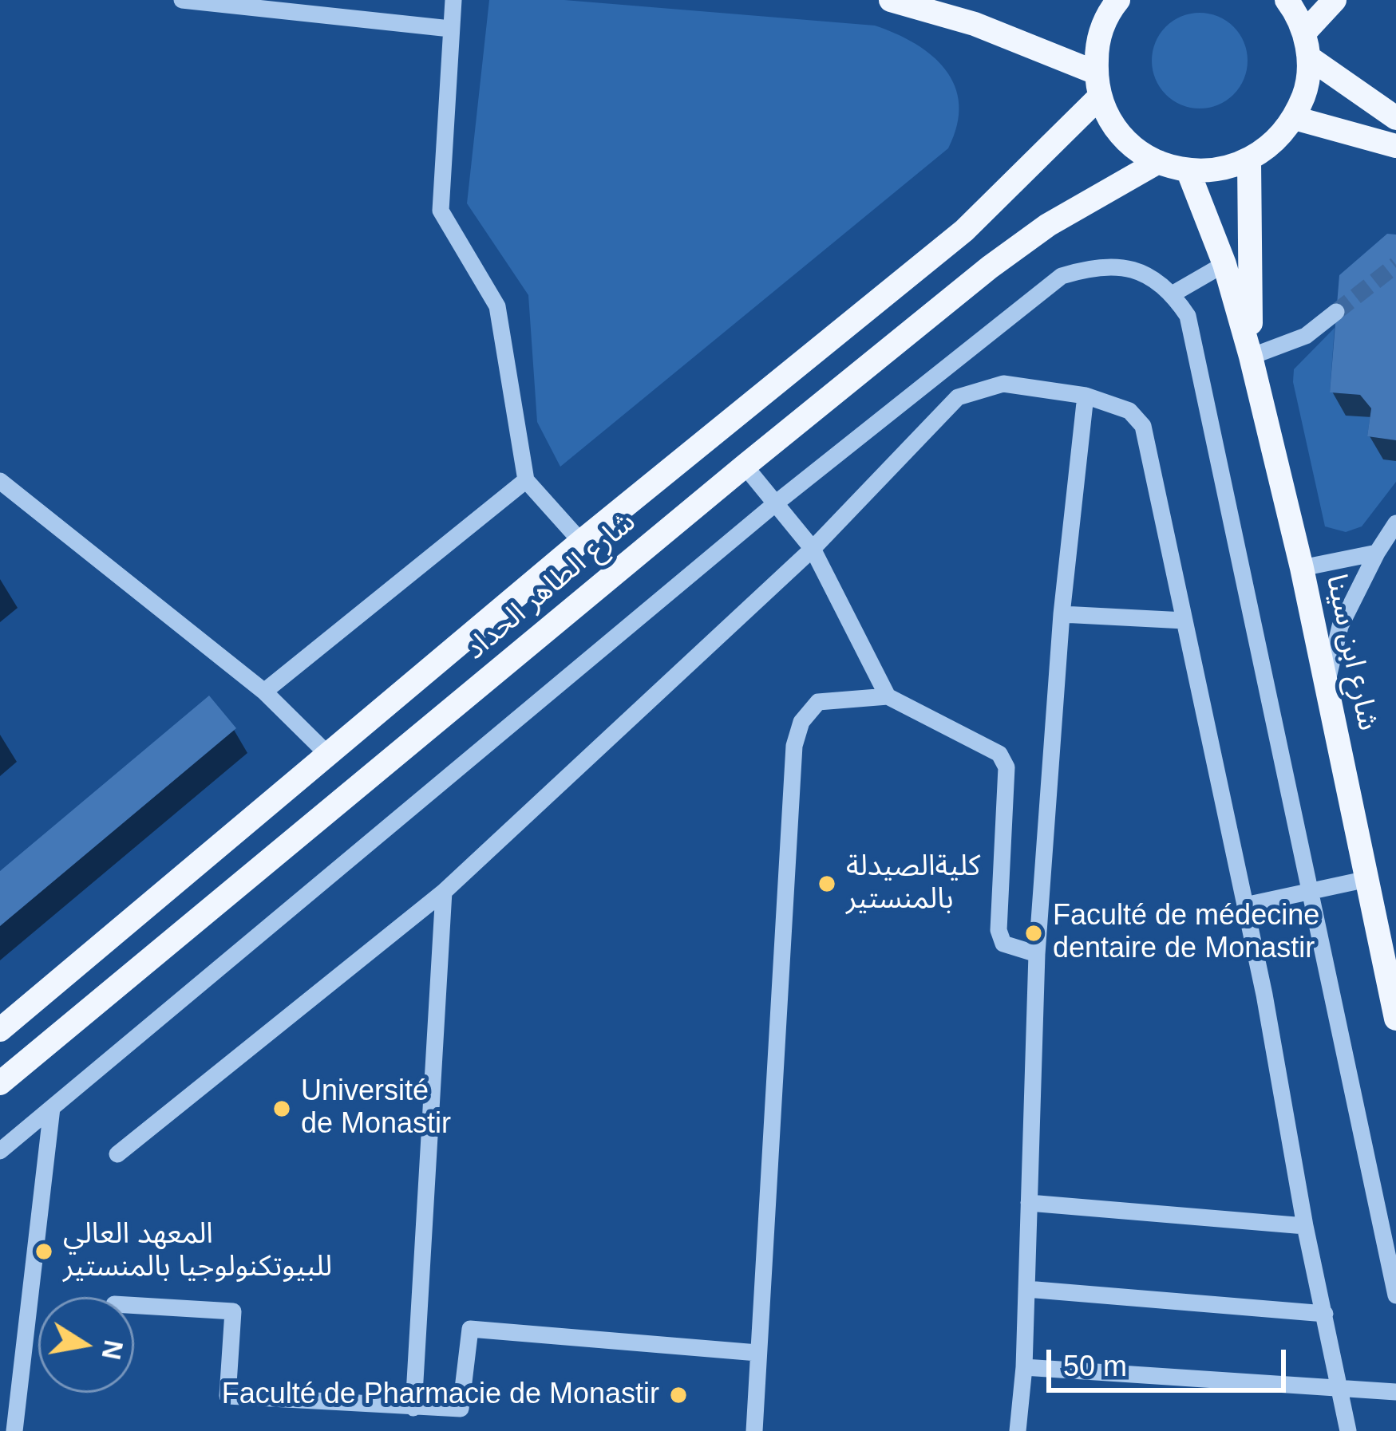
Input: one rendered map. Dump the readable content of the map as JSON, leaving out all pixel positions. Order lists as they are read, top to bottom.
{
  "streets": {
    "main road": ["شارع الطاهر الحداد", "شارع ابن سينا"]
  },
  "places": [
    "كليةالصيدلة بالمنستير",
    "Faculté de médecine dentaire de Monastir",
    "Université de Monastir",
    "المعهد العالي للبيوتكنولوجيا بالمنستير",
    "Faculté de Pharmacie de Monastir"
  ],
  "scale_bar": "50 m",
  "north": "right"
}
